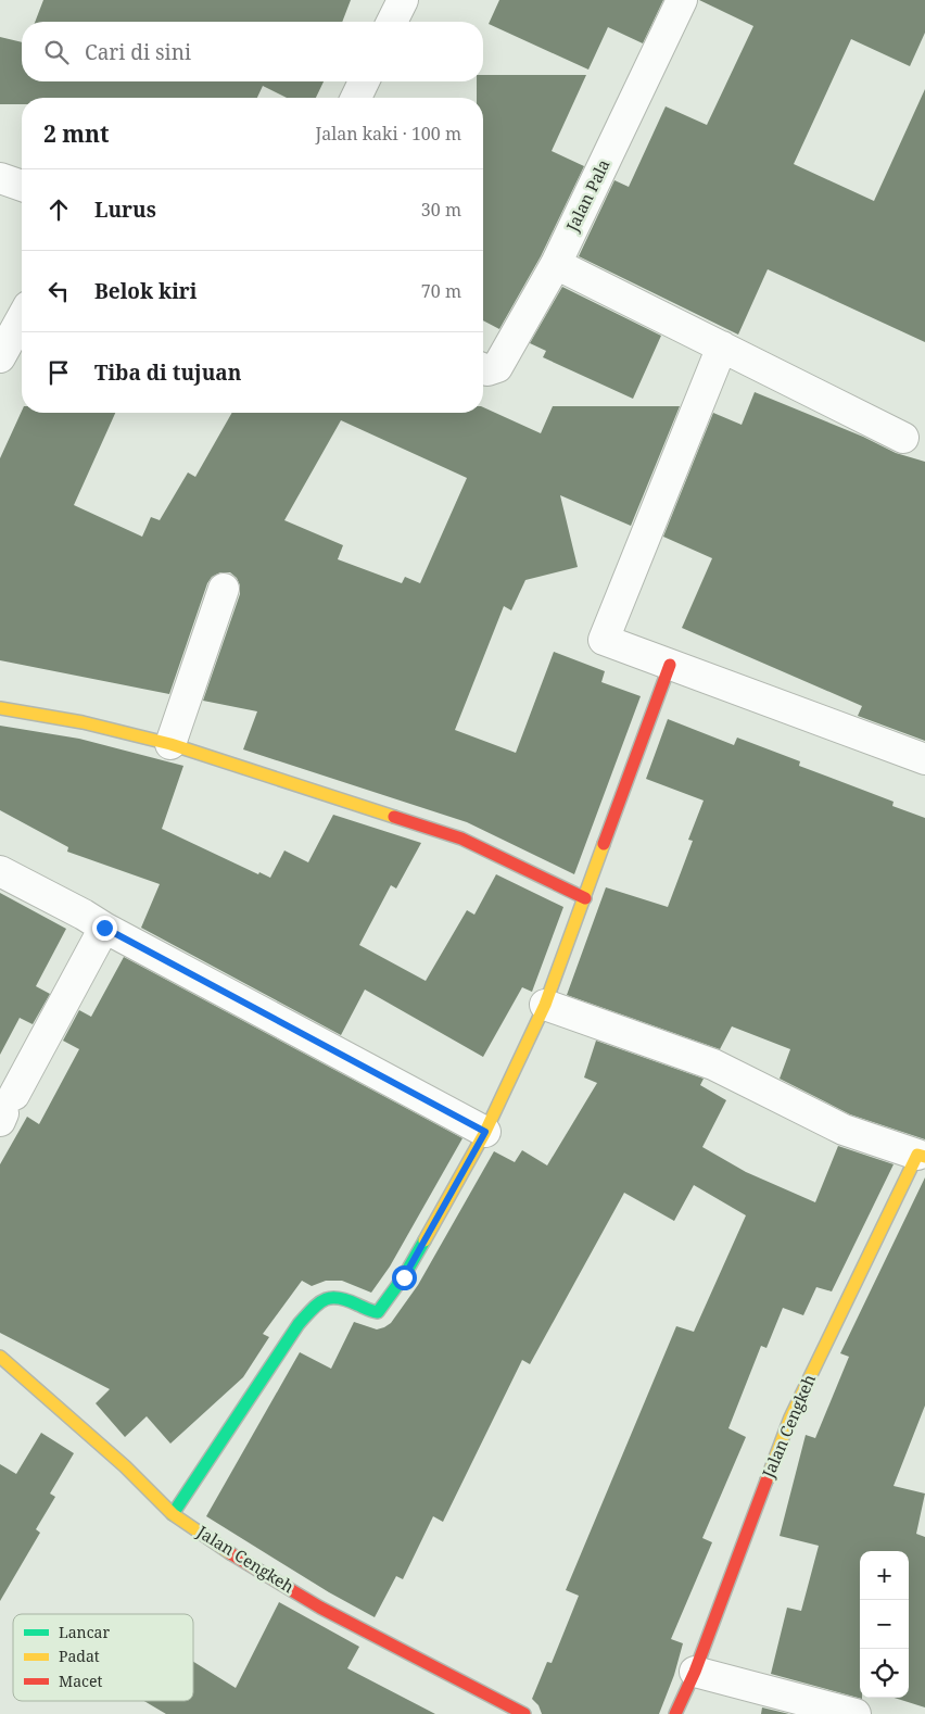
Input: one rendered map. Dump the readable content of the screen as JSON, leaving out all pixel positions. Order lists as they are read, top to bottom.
{
  "streets": {
    "street": ["Jalan Pala", "Jalan Cengkeh"]
  },
  "legend": ["Lancar", "Padat", "Macet"],
  "page": {
    "search": "Cari di sini",
    "heading": ["2 mnt", "Jalan kaki · 100 m"],
    "list": [
      ["Lurus", "30 m"],
      ["Belok kiri", "70 m"],
      "Tiba di tujuan"
    ],
    "map_buttons": ["+", "−"]
  }
}
